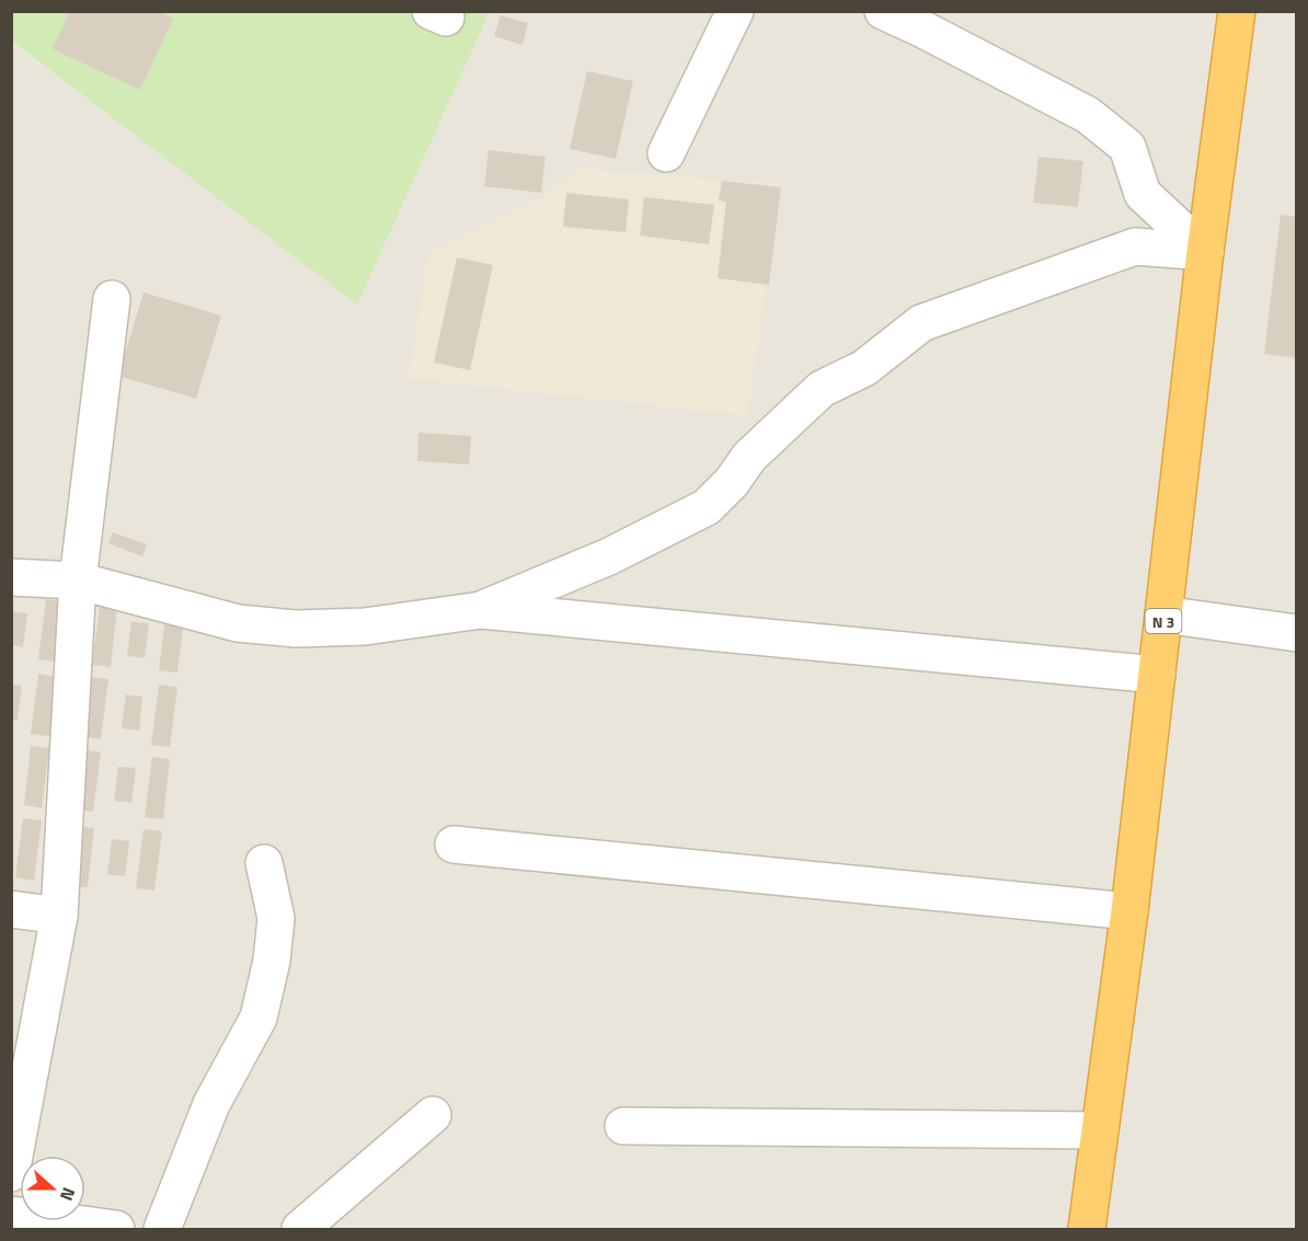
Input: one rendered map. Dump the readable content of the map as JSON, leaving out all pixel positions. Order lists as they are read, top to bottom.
{
  "streets": {
    "highway": ["N 3"]
  },
  "north": "right"
}
